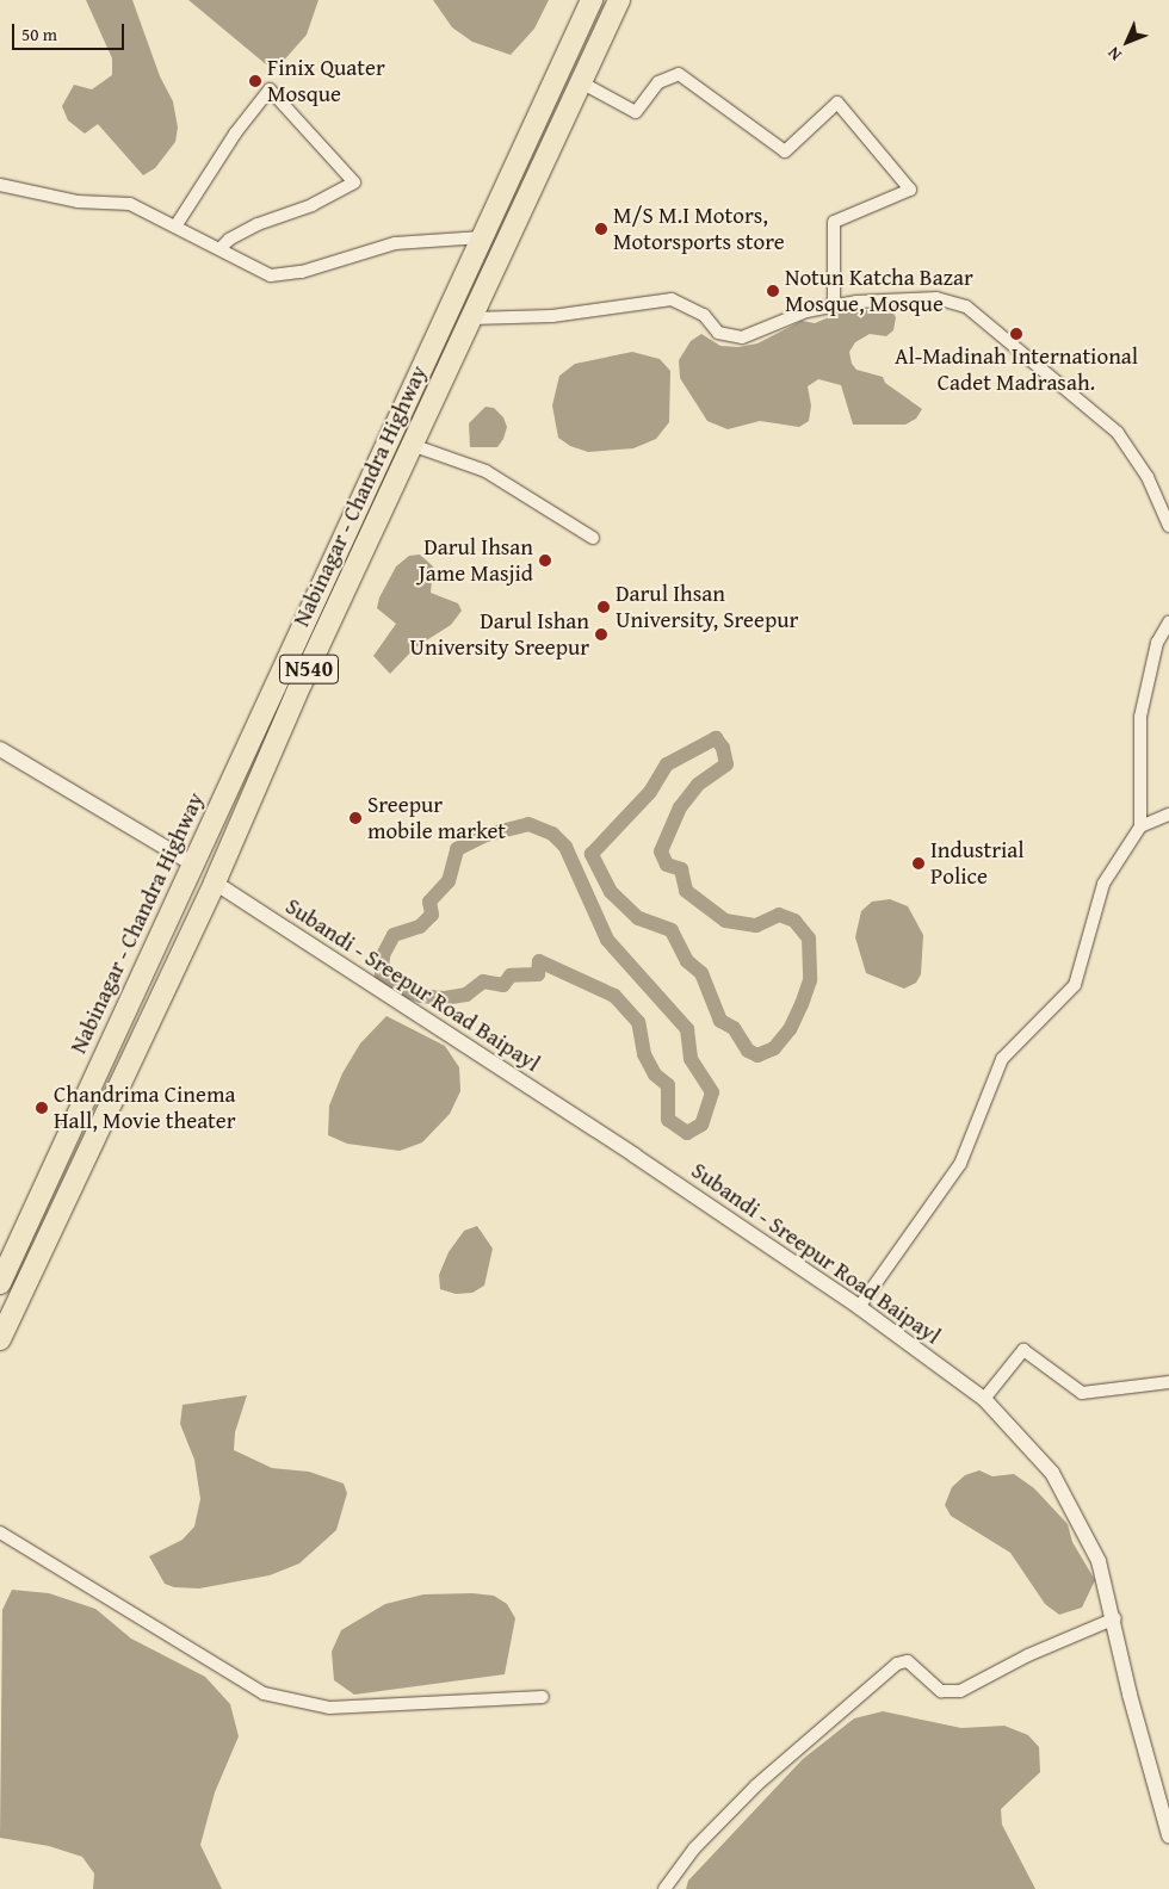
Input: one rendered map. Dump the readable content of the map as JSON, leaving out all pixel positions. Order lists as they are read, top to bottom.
{
  "streets": {
    "highway": ["Nabinagar - Chandra Highway", "N540"],
    "street": ["Subandi - Sreepur Road Baipayl"]
  },
  "crossings": [
    ["Nabinagar - Chandra Highway", "Subandi - Sreepur Road Baipayl"]
  ],
  "places": [
    "Finix Quater Mosque",
    "M/S M.I Motors, Motorsports store",
    "Notun Katcha Bazar Mosque, Mosque",
    "Al-Madinah International Cadet Madrasah.",
    "Darul Ihsan Jame Masjid",
    "Darul Ihsan University, Sreepur",
    "Darul Ishan University Sreepur",
    "Sreepur mobile market",
    "Industrial Police",
    "Chandrima Cinema Hall, Movie theater"
  ],
  "scale_bar": "50 m",
  "north": "bottom left"
}
